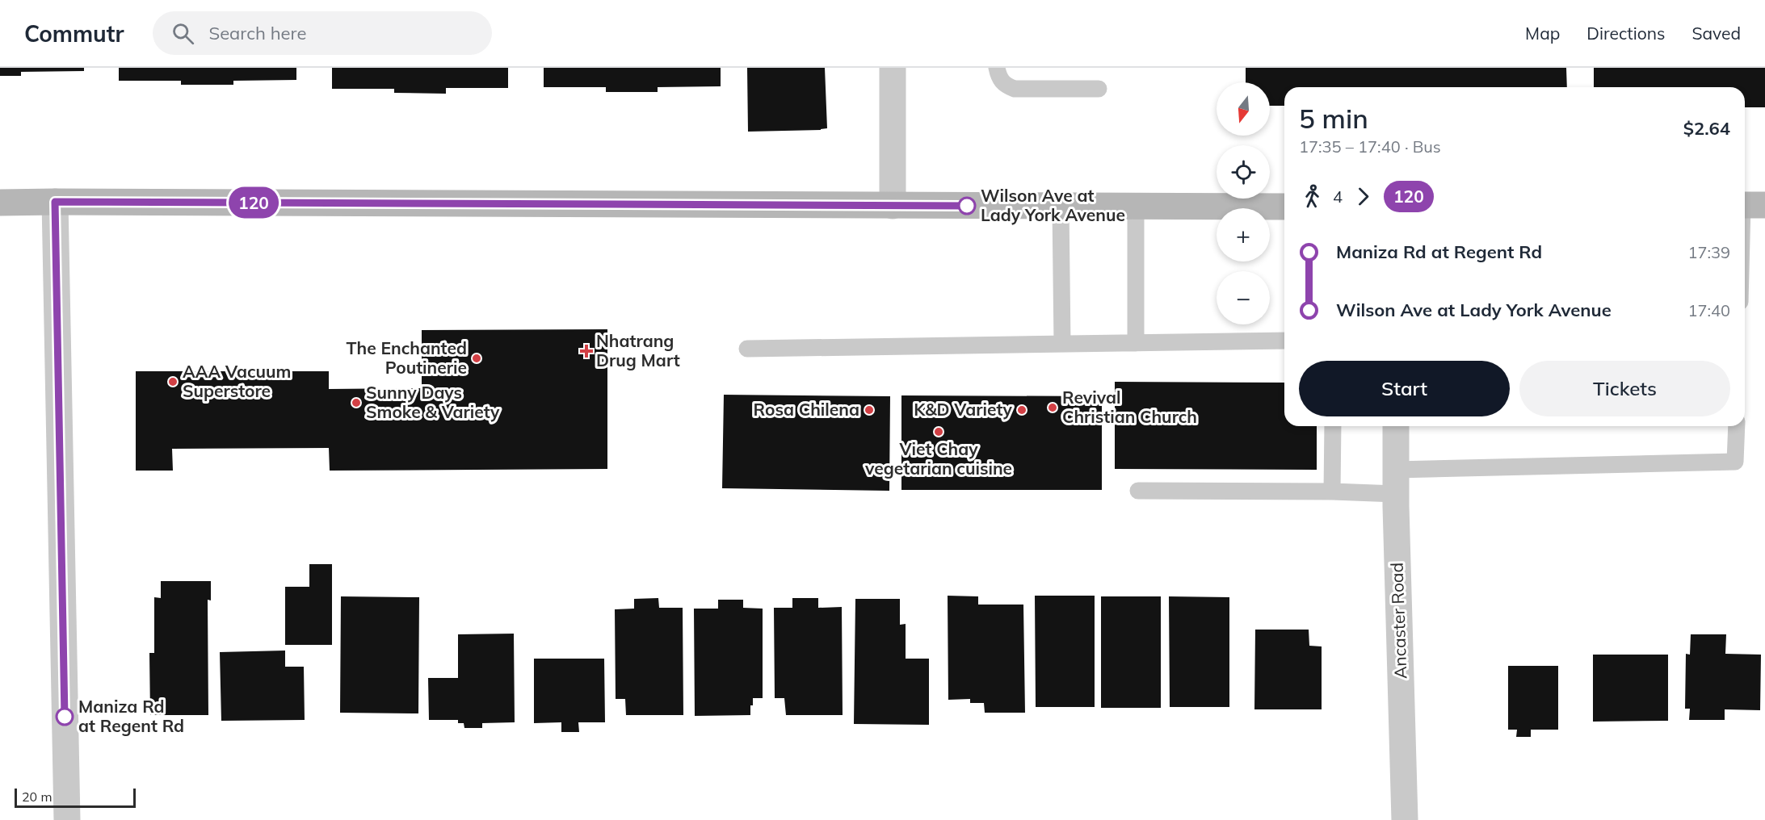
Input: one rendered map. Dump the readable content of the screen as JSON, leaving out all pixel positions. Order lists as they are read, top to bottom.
{
  "streets": {
    "street": ["Ancaster Road"]
  },
  "places": {
    "other": [
      "Wilson Ave at Lady York Avenue",
      "The Enchanted Poutinerie",
      "AAA Vacuum Superstore",
      "Sunny Days Smoke & Variety",
      "Revival Christian Church",
      "Rosa Chilena",
      "K&D Variety",
      "Viet Chay vegetarian cuisine",
      "Maniza Rd at Regent Rd"
    ],
    "health": ["Nhatrang Drug Mart"]
  },
  "lines": ["bus line 120"],
  "scale_bar": "20 m",
  "north": "bottom",
  "page": {
    "header": "Commutr",
    "search": "Search here",
    "nav": ["Map", "Directions", "Saved"],
    "on_map": "120",
    "map_buttons": ["+", "−"],
    "heading": ["5 min", "17:35 – 17:40 · Bus", "$2.64"],
    "legs": ["4", "120"],
    "list": [
      {
        "name": "Maniza Rd at Regent Rd",
        "value": "17:39"
      },
      {
        "name": "Wilson Ave at Lady York Avenue",
        "value": "17:40"
      }
    ],
    "buttons": ["Start", "Tickets"],
    "scale": "20 m"
  }
}
